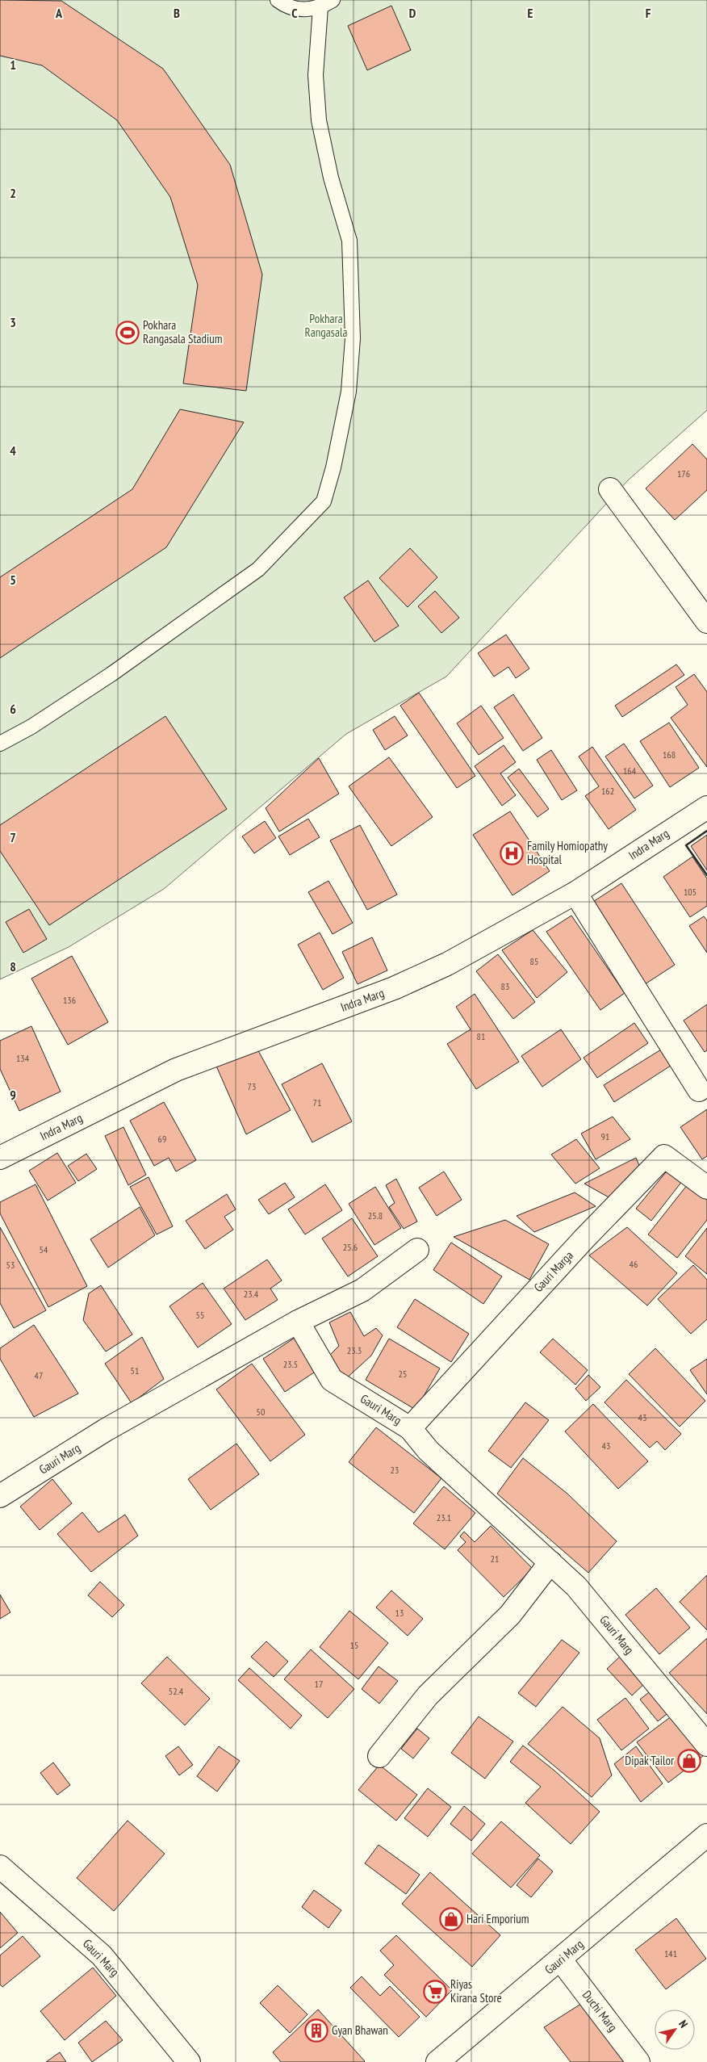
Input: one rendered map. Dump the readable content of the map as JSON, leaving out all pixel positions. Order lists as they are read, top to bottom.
{
  "streets": {
    "street": [
      "Indra Marg",
      "Gauri Marga",
      "Gauri Marg",
      "Duchi Marg"
    ]
  },
  "crossings": [
    ["Gauri Marga", "Gauri Marg"],
    ["Gauri Marg", "Duchi Marg"]
  ],
  "parks": ["Pokhara Rangasala"],
  "places": {
    "sports": ["Pokhara Rangasala Stadium"],
    "hospital": ["Family Homiopathy Hospital"],
    "shop": ["Dipak Tailor", "Hari Emporium"],
    "supermarket": ["Riyas Kirana Store"],
    "building": ["Gyan Bhawan"]
  },
  "house_numbers": [
    "176",
    "168",
    "164",
    "162",
    "105",
    "85",
    "83",
    "136",
    "81",
    "134",
    "73",
    "71",
    "91",
    "69",
    "25.8",
    "25.6",
    "54",
    "46",
    "53",
    "23.4",
    "55",
    "23.3",
    "23.5",
    "51",
    "25",
    "47",
    "50",
    "43",
    "43",
    "23",
    "23.1",
    "21",
    "13",
    "15",
    "17",
    "52.4",
    "141"
  ],
  "north": "top right",
  "grid": {
    "columns": [
      "A",
      "B",
      "C",
      "D",
      "E",
      "F"
    ],
    "rows": [
      "1",
      "2",
      "3",
      "4",
      "5",
      "6",
      "7",
      "8",
      "9"
    ]
  }
}
